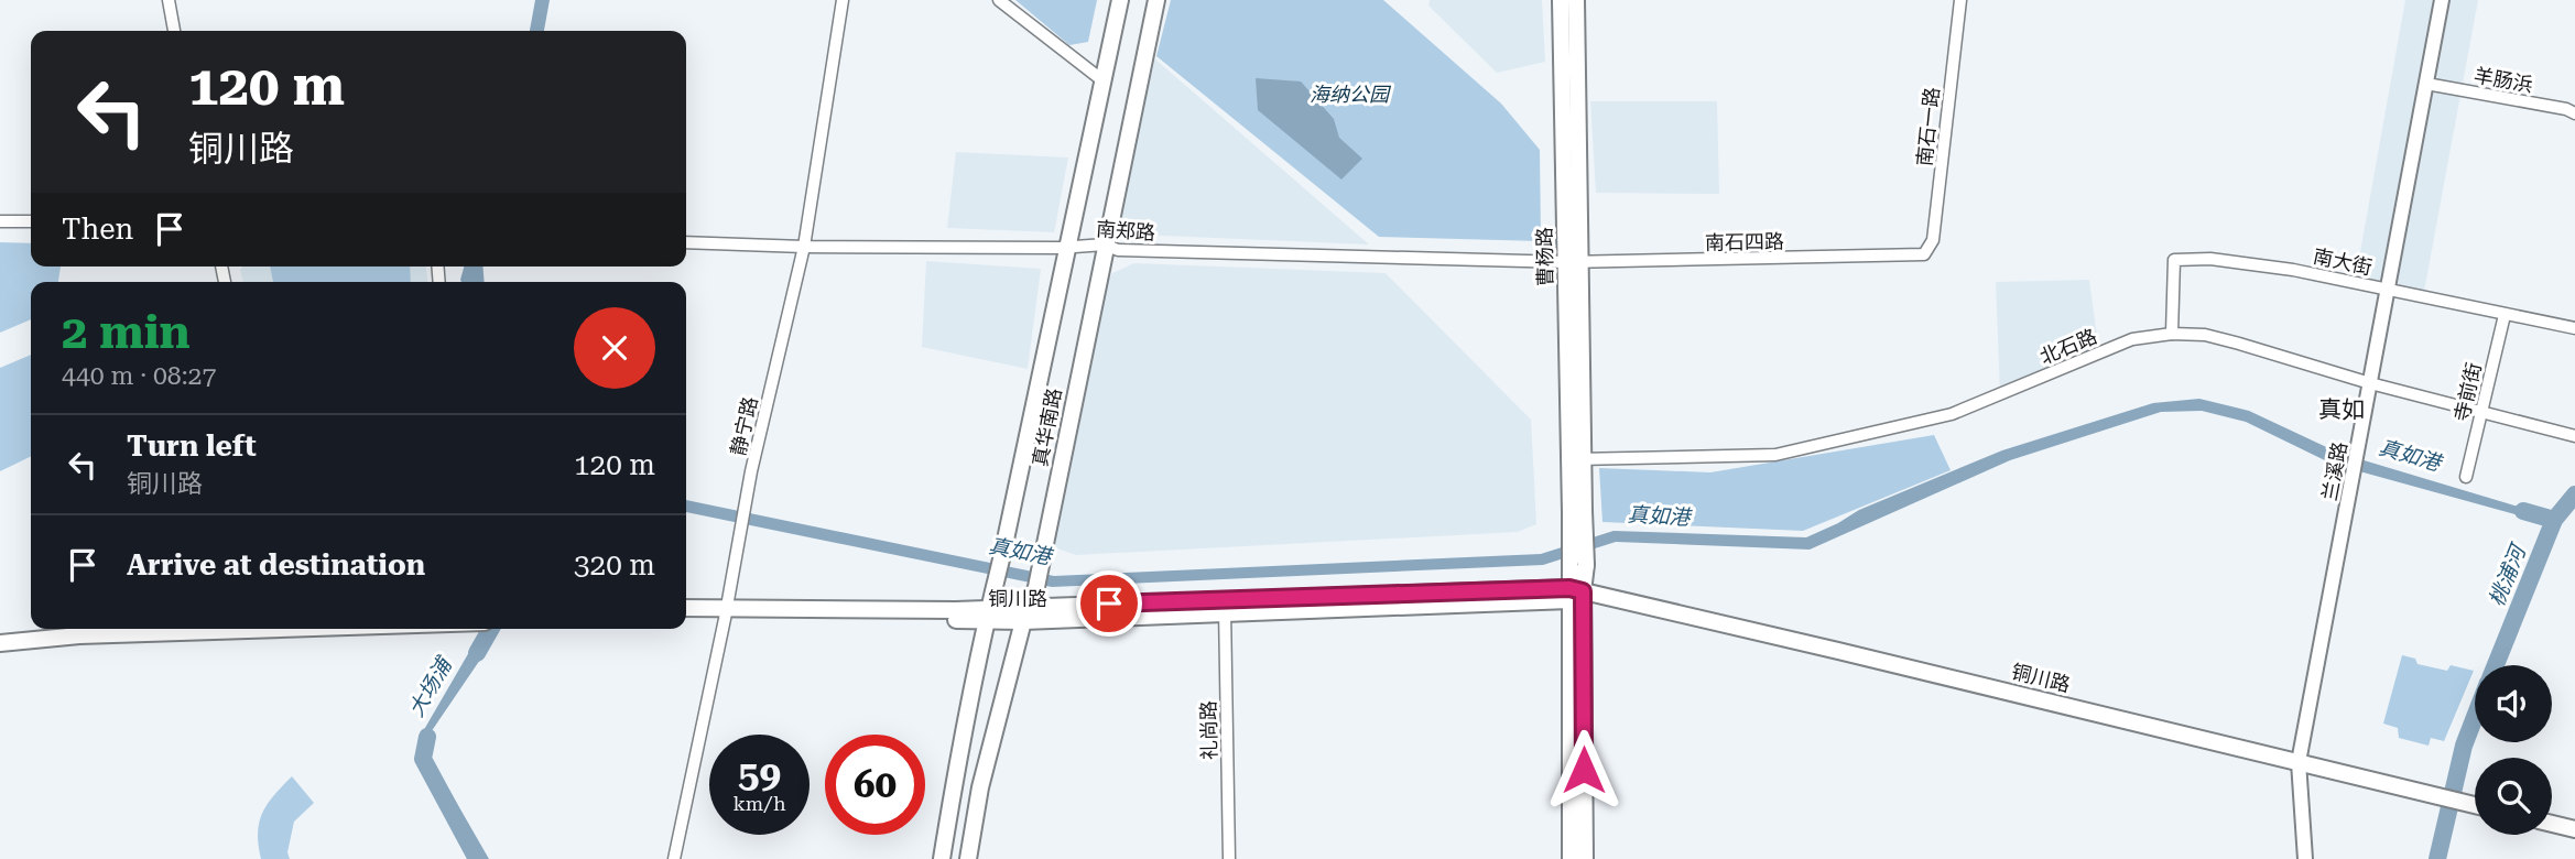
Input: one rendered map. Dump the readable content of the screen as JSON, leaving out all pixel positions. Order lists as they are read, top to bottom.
{
  "streets": {
    "main road": ["曹杨路", "真华南路", "铜川路"],
    "street": [
      "羊肠浜",
      "南石一路",
      "南郑路",
      "南石四路",
      "南大街",
      "北石路",
      "寺前街",
      "静宁路",
      "兰溪路",
      "礼尚路"
    ]
  },
  "crossings": [
    ["羊肠浜", "兰溪路"],
    ["南石一路", "南石四路"],
    ["南郑路", "南石四路"],
    ["南郑路", "曹杨路"],
    ["南郑路", "静宁路"],
    ["南郑路", "真华南路"],
    ["南石四路", "曹杨路"],
    ["曹杨路", "北石路"],
    ["曹杨路", "铜川路"],
    ["南大街", "北石路"],
    ["南大街", "寺前街"],
    ["南大街", "兰溪路"],
    ["北石路", "寺前街"],
    ["北石路", "兰溪路"],
    ["静宁路", "铜川路"],
    ["真华南路", "铜川路"],
    ["兰溪路", "铜川路"],
    ["铜川路", "礼尚路"]
  ],
  "districts": ["真如"],
  "water": ["真如港", "桃浦河", "大场浦"],
  "parks": ["海纳公园"],
  "page": {
    "turn": ["120 m", "铜川路"],
    "then": "Then",
    "heading": ["2 min", "440 m · 08:27"],
    "list": [
      {
        "name": "Turn left",
        "note": "铜川路",
        "value": "120 m"
      },
      {
        "name": "Arrive at destination",
        "value": "320 m"
      }
    ],
    "speed": "59 km/h",
    "limit": "60"
  }
}
